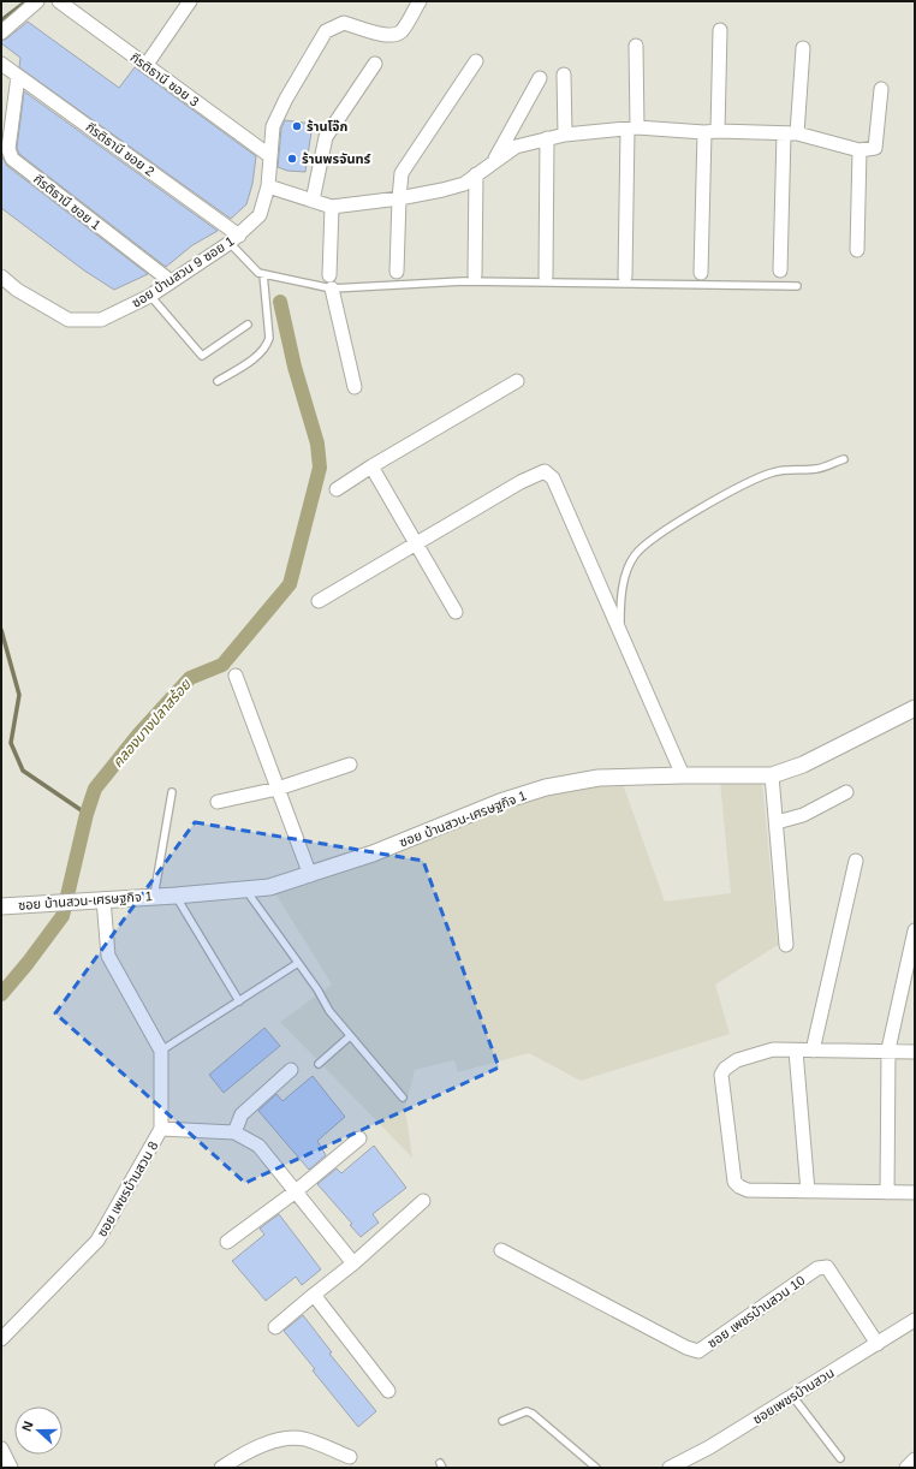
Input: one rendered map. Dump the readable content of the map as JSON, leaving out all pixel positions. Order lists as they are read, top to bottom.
{
  "streets": {
    "street": [
      "กีรติธานี ซอย 3",
      "กีรติธานี ซอย 2",
      "กีรติธานี ซอย 1",
      "ซอย บ้านสวน 9 ซอย 1",
      "ซอย บ้านสวน-เศรษฐกิจ 1",
      "ซอย เพชรบ้านสวน 8",
      "ซอย เพชรบ้านสวน 10",
      "ซอยเพชรบ้านสวน"
    ]
  },
  "crossings": [
    ["กีรติธานี ซอย 3", "ซอย บ้านสวน 9 ซอย 1"],
    ["กีรติธานี ซอย 2", "กีรติธานี ซอย 1"],
    ["กีรติธานี ซอย 2", "ซอย บ้านสวน 9 ซอย 1"],
    ["กีรติธานี ซอย 1", "ซอย บ้านสวน 9 ซอย 1"],
    ["ซอย บ้านสวน-เศรษฐกิจ 1", "ซอย เพชรบ้านสวน 8"],
    ["ซอย เพชรบ้านสวน 10", "ซอยเพชรบ้านสวน"]
  ],
  "water": ["คลองบางปลาสร้อย"],
  "places": ["ร้านโจ๊ก", "ร้านพรจันทร์"],
  "north": "left"
}
